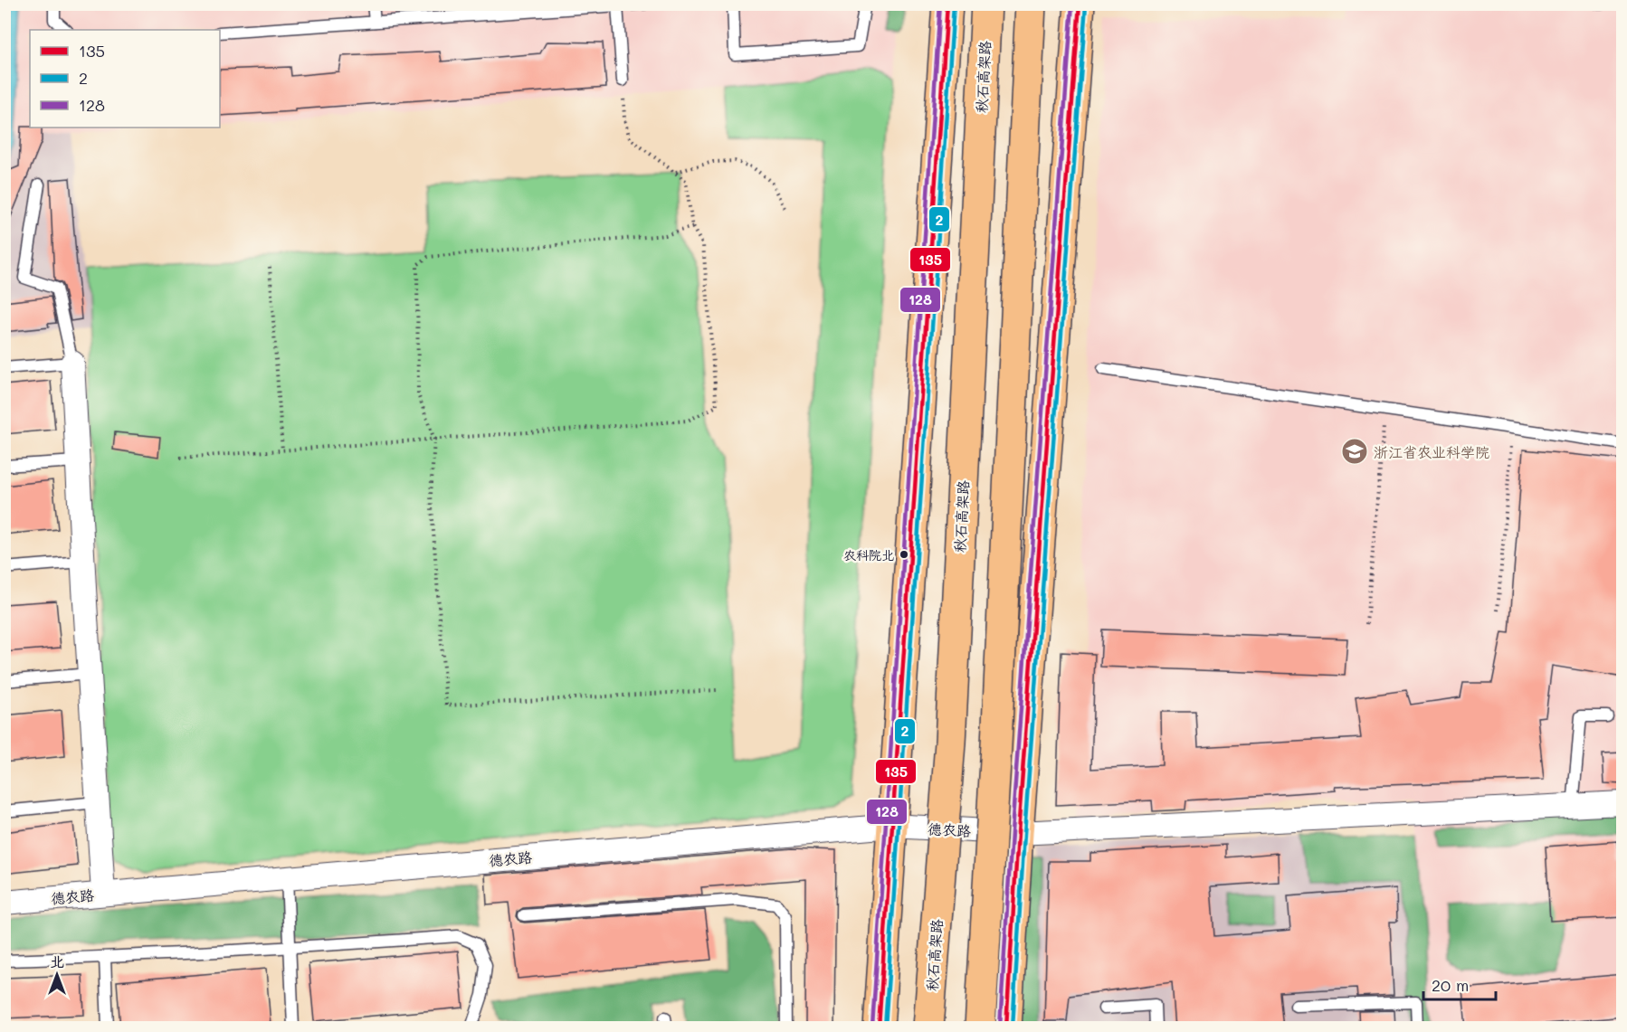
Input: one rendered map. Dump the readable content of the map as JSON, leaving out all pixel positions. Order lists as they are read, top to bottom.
{
  "streets": {
    "main road": ["秋石高架路"],
    "street": ["德农路"]
  },
  "places": {
    "school or university": ["浙江省农业科学院"],
    "other": ["农科院北"]
  },
  "lines": ["transit line 135", "transit line 128", "transit line 2"],
  "legend": ["135", "2", "128"],
  "scale_bar": "20 m",
  "north": "top"
}
